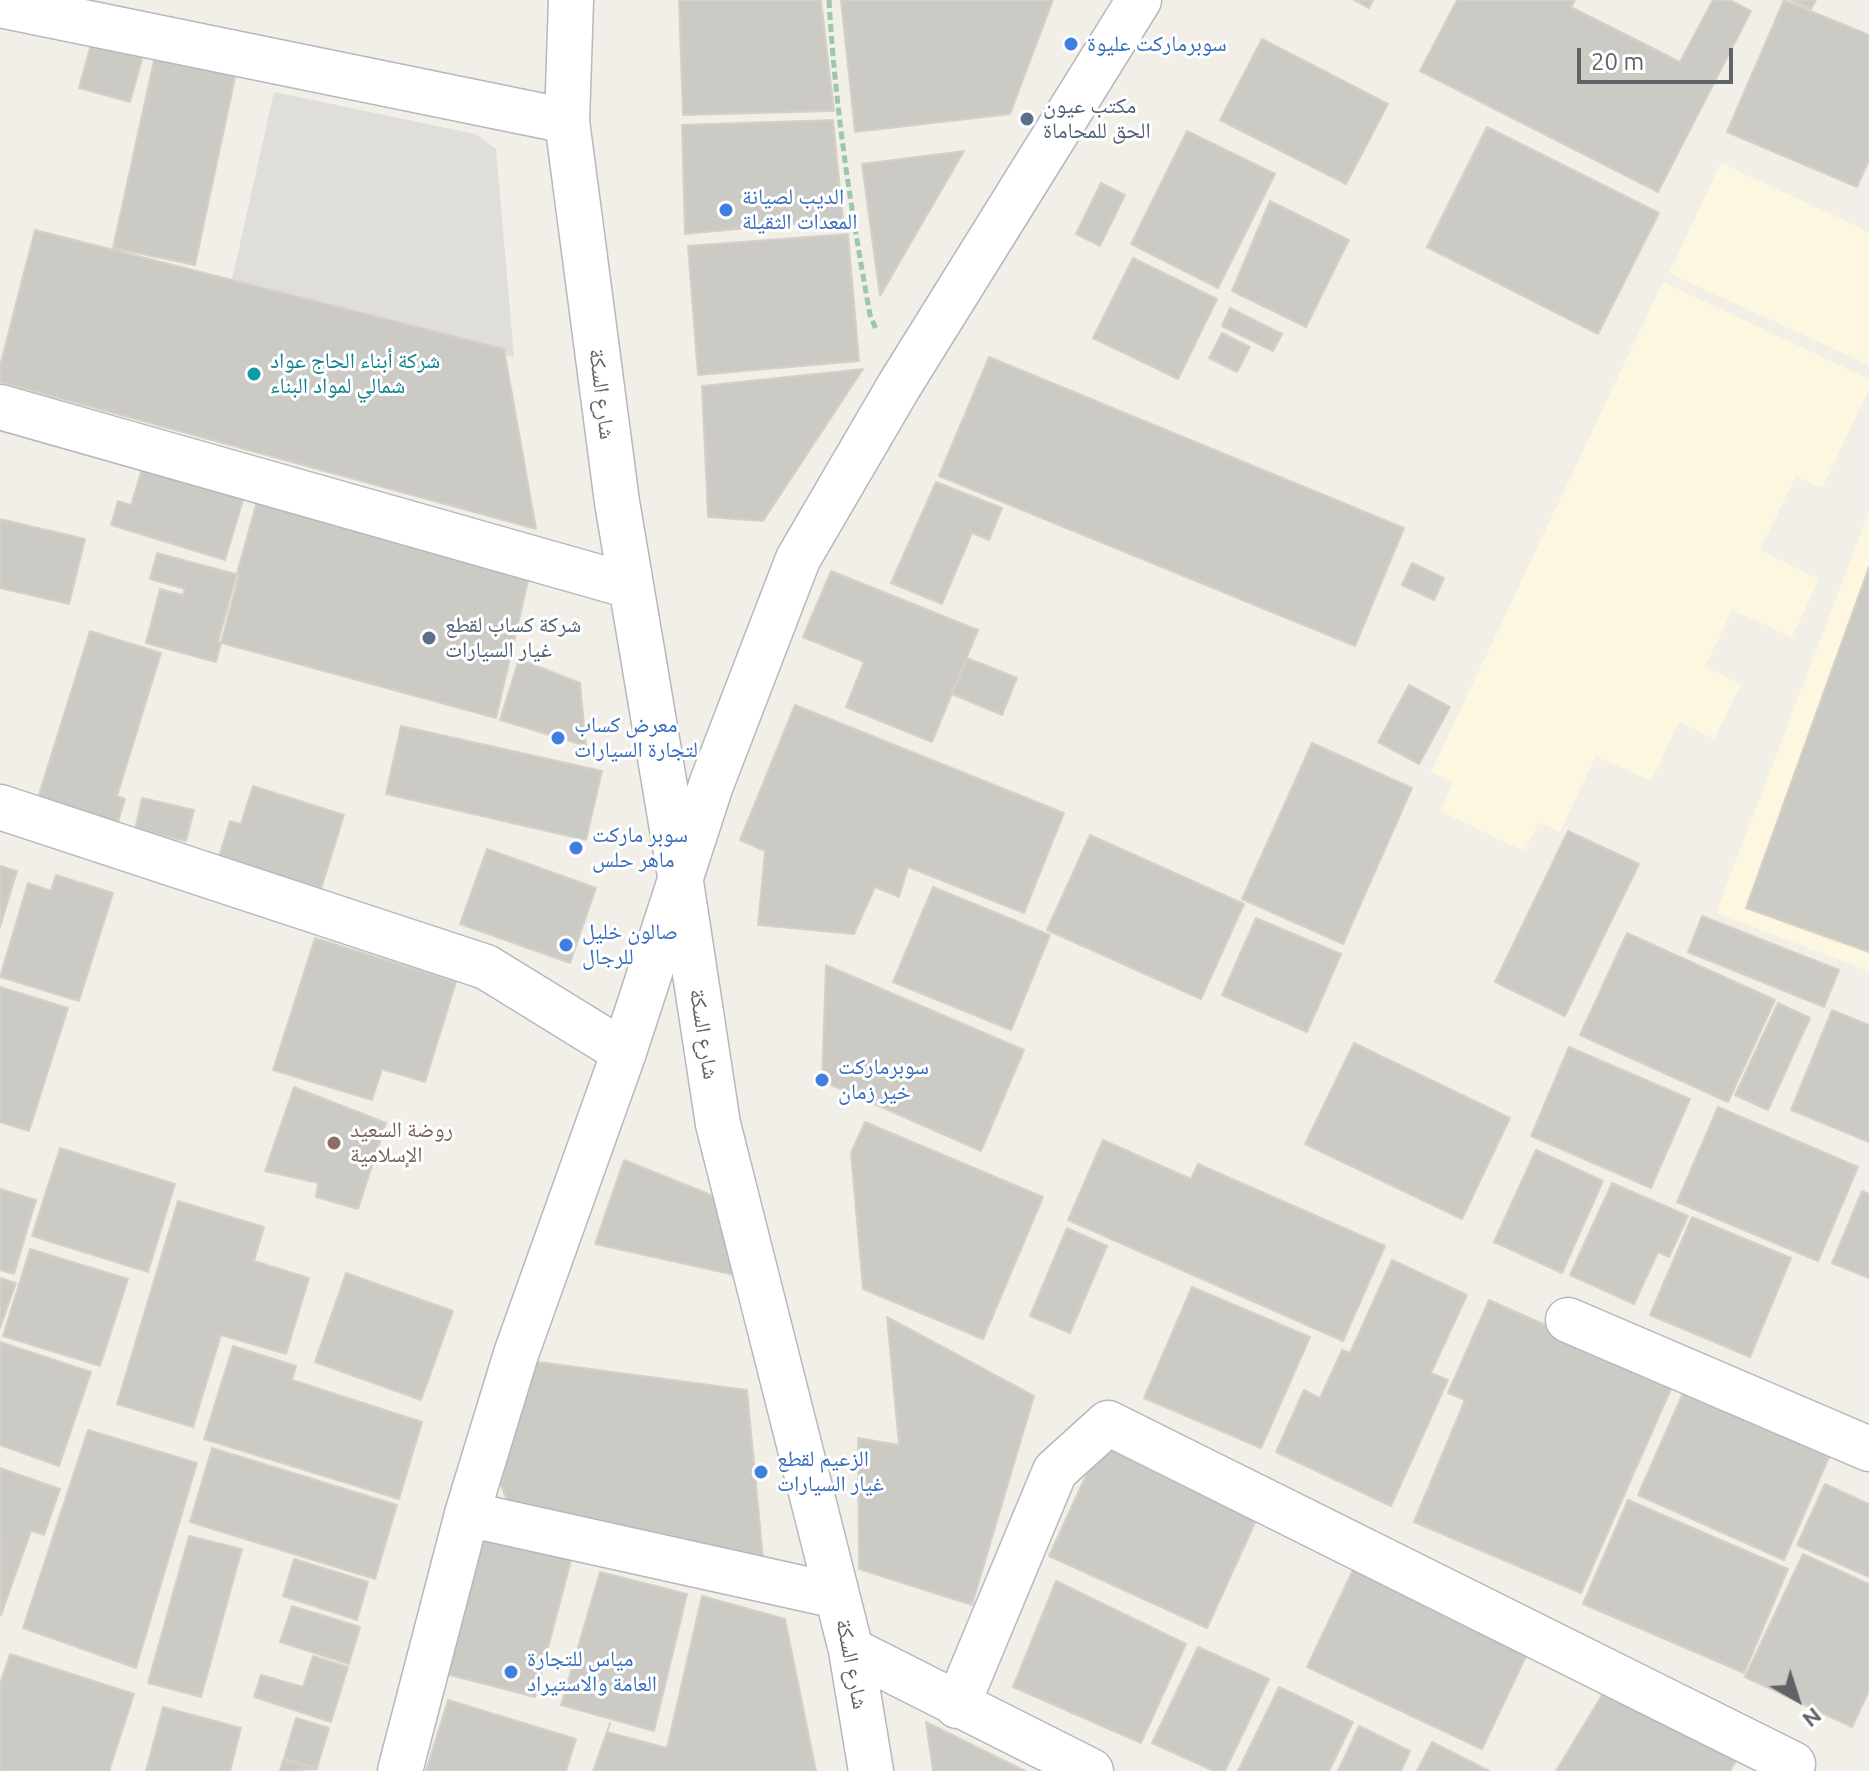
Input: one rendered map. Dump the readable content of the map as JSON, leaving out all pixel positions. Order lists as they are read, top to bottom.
{
  "streets": {
    "street": ["شارع السكة"]
  },
  "places": [
    "سوبرماركت عليوة",
    "مكتب عيون الحق للمحاماة",
    "الديب لصيانة المعدات الثقيلة",
    "شركة أبناء الحاج عواد شمالي لمواد البناء",
    "شركة كساب لقطع غيار السيارات",
    "معرض كساب لتجارة السيارات",
    "سوبر ماركت ماهر حلس",
    "صالون خليل للرجال",
    "سوبرماركت خير زمان",
    "روضة السعيد الإسلامية",
    "الزعيم لقطع غيار السيارات",
    "مياس للتجارة العامة والاستيراد"
  ],
  "scale_bar": "20 m",
  "north": "bottom right"
}
